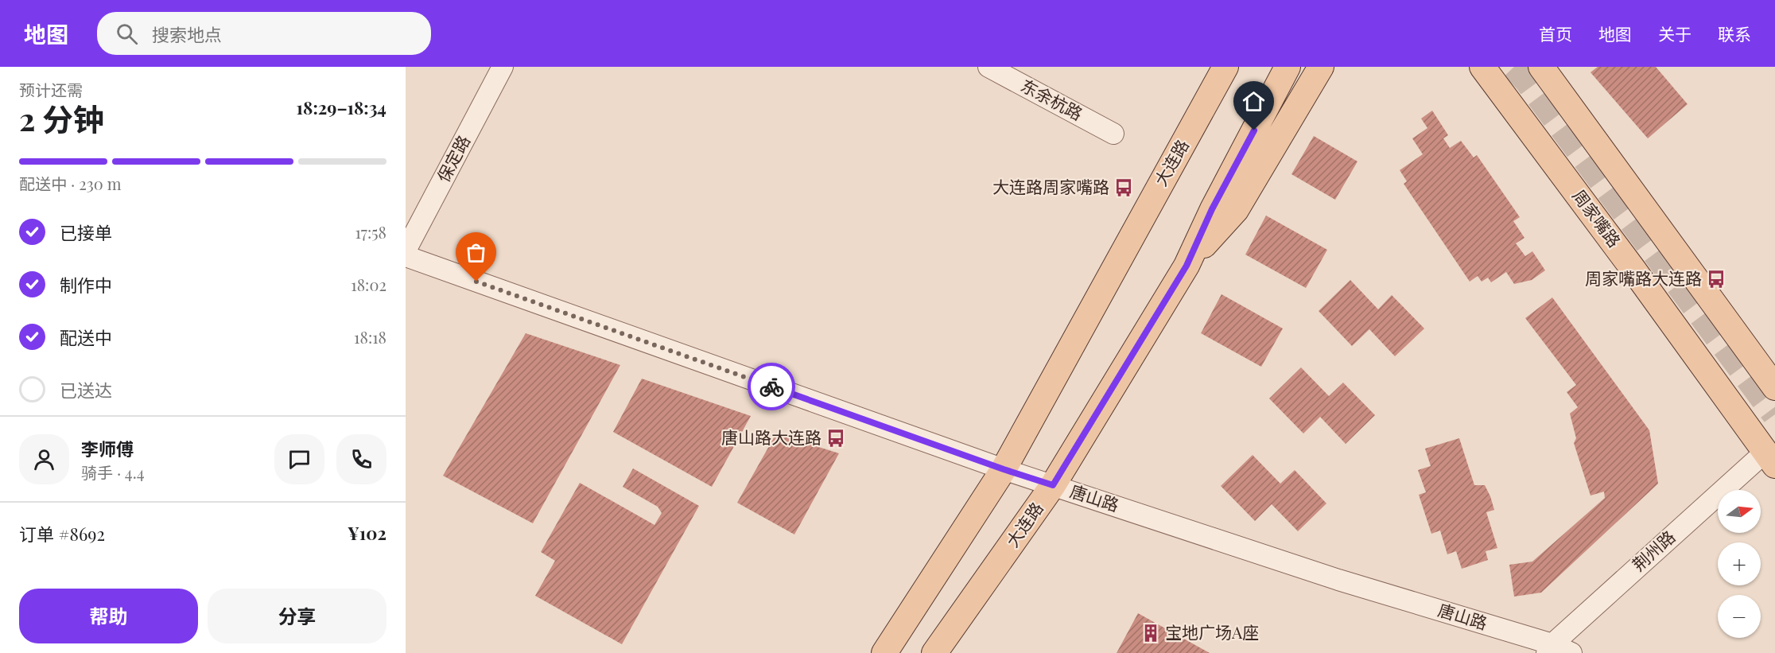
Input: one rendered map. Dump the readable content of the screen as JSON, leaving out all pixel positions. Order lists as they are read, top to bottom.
{
  "streets": {
    "main road": ["大连路", "周家嘴路"],
    "street": [
      "东余杭路",
      "保定路",
      "唐山路",
      "荆州路"
    ]
  },
  "crossings": [
    ["大连路", "唐山路"],
    ["周家嘴路", "荆州路"],
    ["唐山路", "荆州路"]
  ],
  "places": {
    "bus stop": ["大连路周家嘴路", "周家嘴路大连路", "唐山路大连路"],
    "building": ["宝地广场A座"]
  },
  "north": "right",
  "page": {
    "header": "地图",
    "search": "搜索地点",
    "nav": [
      "首页",
      "地图",
      "关于",
      "联系"
    ],
    "heading": ["2 分钟", "预计还需", "18:29–18:34"],
    "panel": [
      "李师傅",
      "骑手 · 4.4",
      "订单 #8692",
      "¥102"
    ],
    "bar": "配送中 · 230 m",
    "list": [
      ["已接单", "17:58"],
      ["制作中", "18:02"],
      ["配送中", "18:18"],
      "已送达"
    ],
    "map_buttons": ["+", "−"],
    "buttons": ["帮助", "分享"]
  }
}
